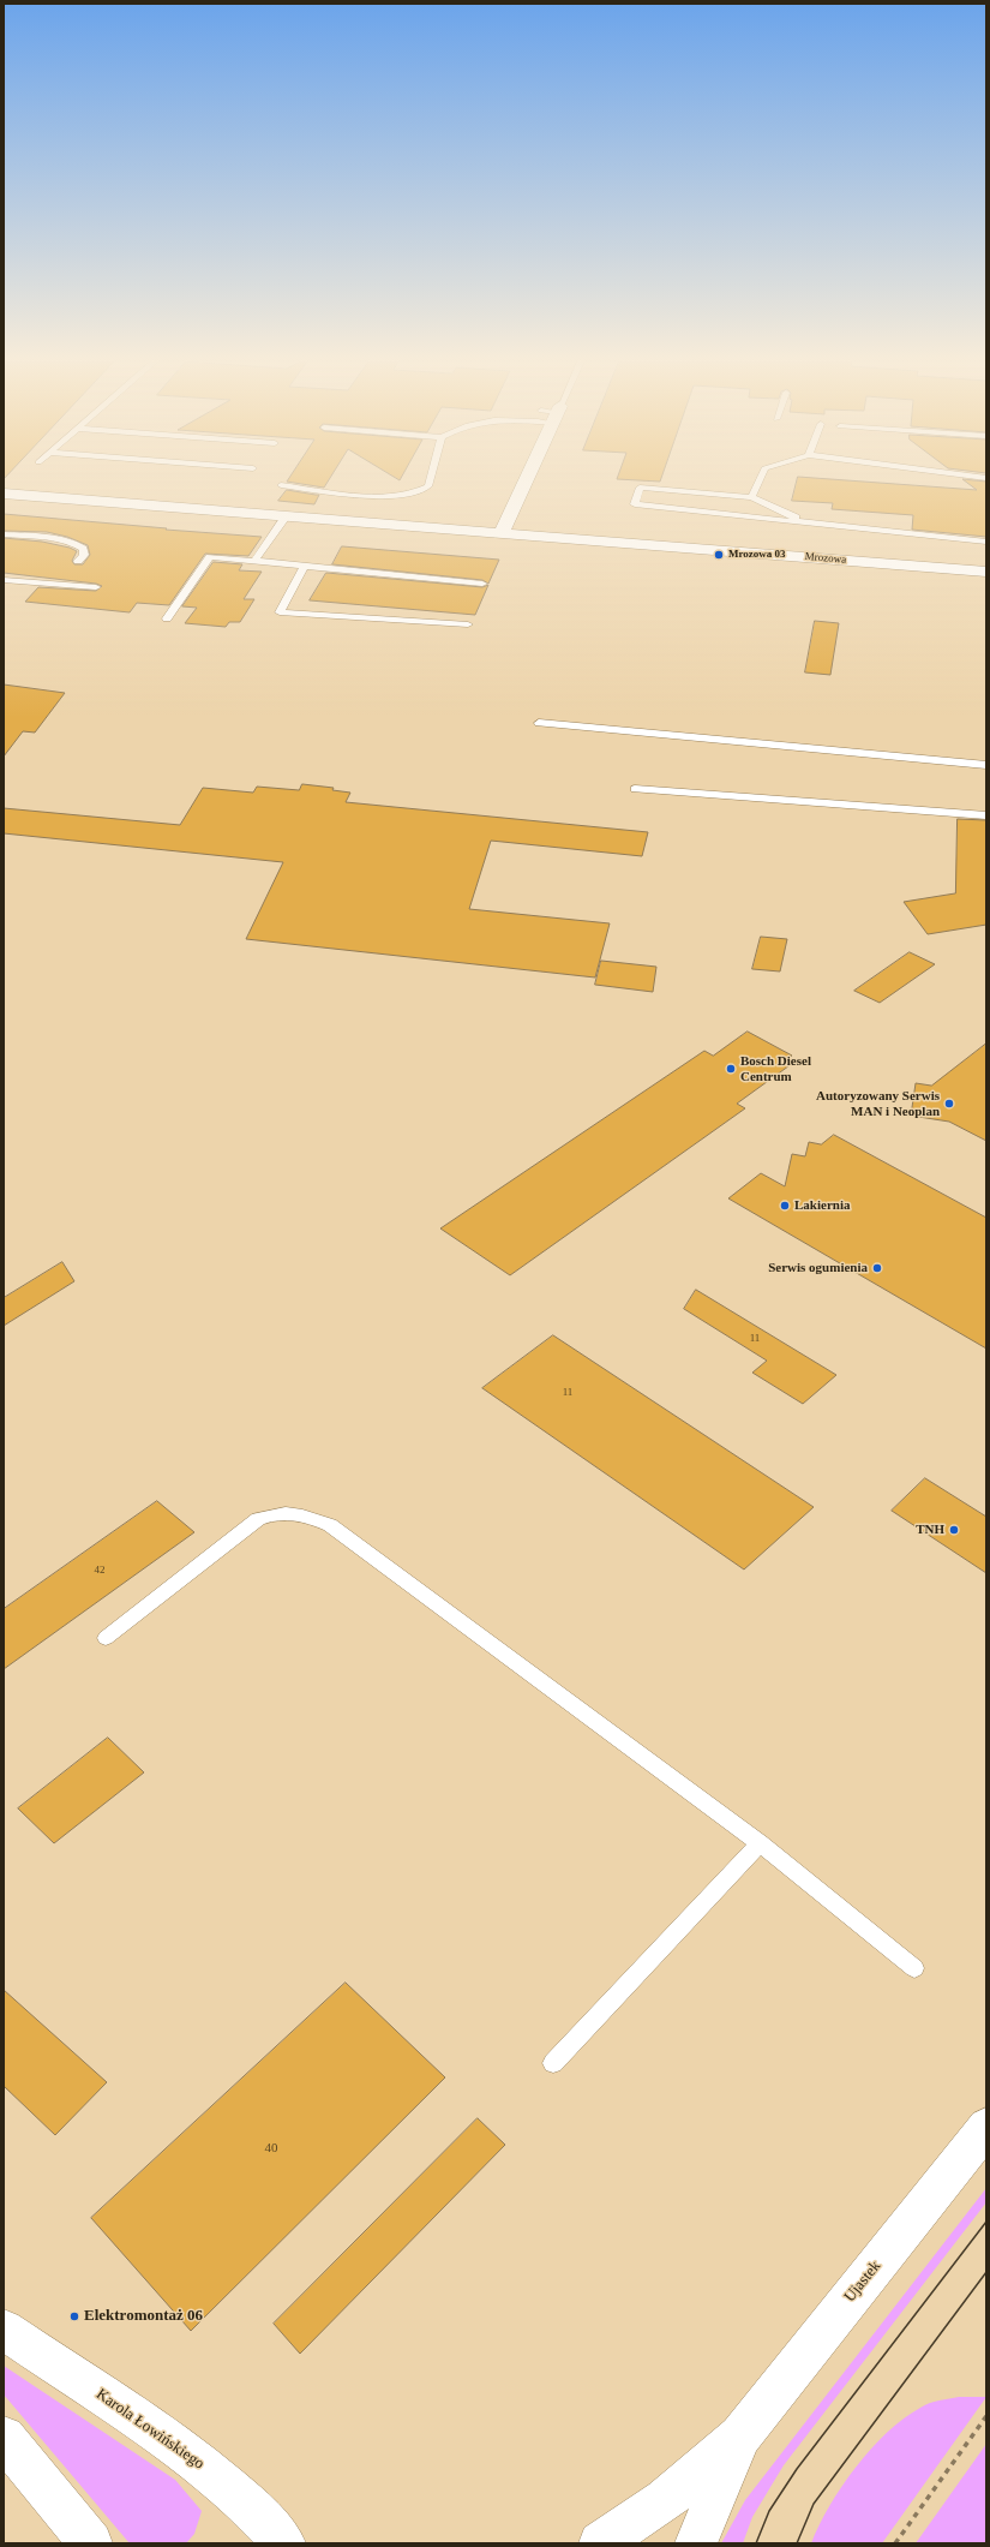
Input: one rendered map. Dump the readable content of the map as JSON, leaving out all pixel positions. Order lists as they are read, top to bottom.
{
  "streets": {
    "street": ["Mrozowa", "Ujastek", "Karola Łowińskiego"]
  },
  "places": [
    "Mrozowa 03",
    "Bosch Diesel Centrum",
    "Autoryzowany Serwis MAN i Neoplan",
    "Lakiernia",
    "Serwis ogumienia",
    "TNH",
    "Elektromontaż 06"
  ],
  "house_numbers": [
    "11",
    "11",
    "42",
    "40"
  ]
}
